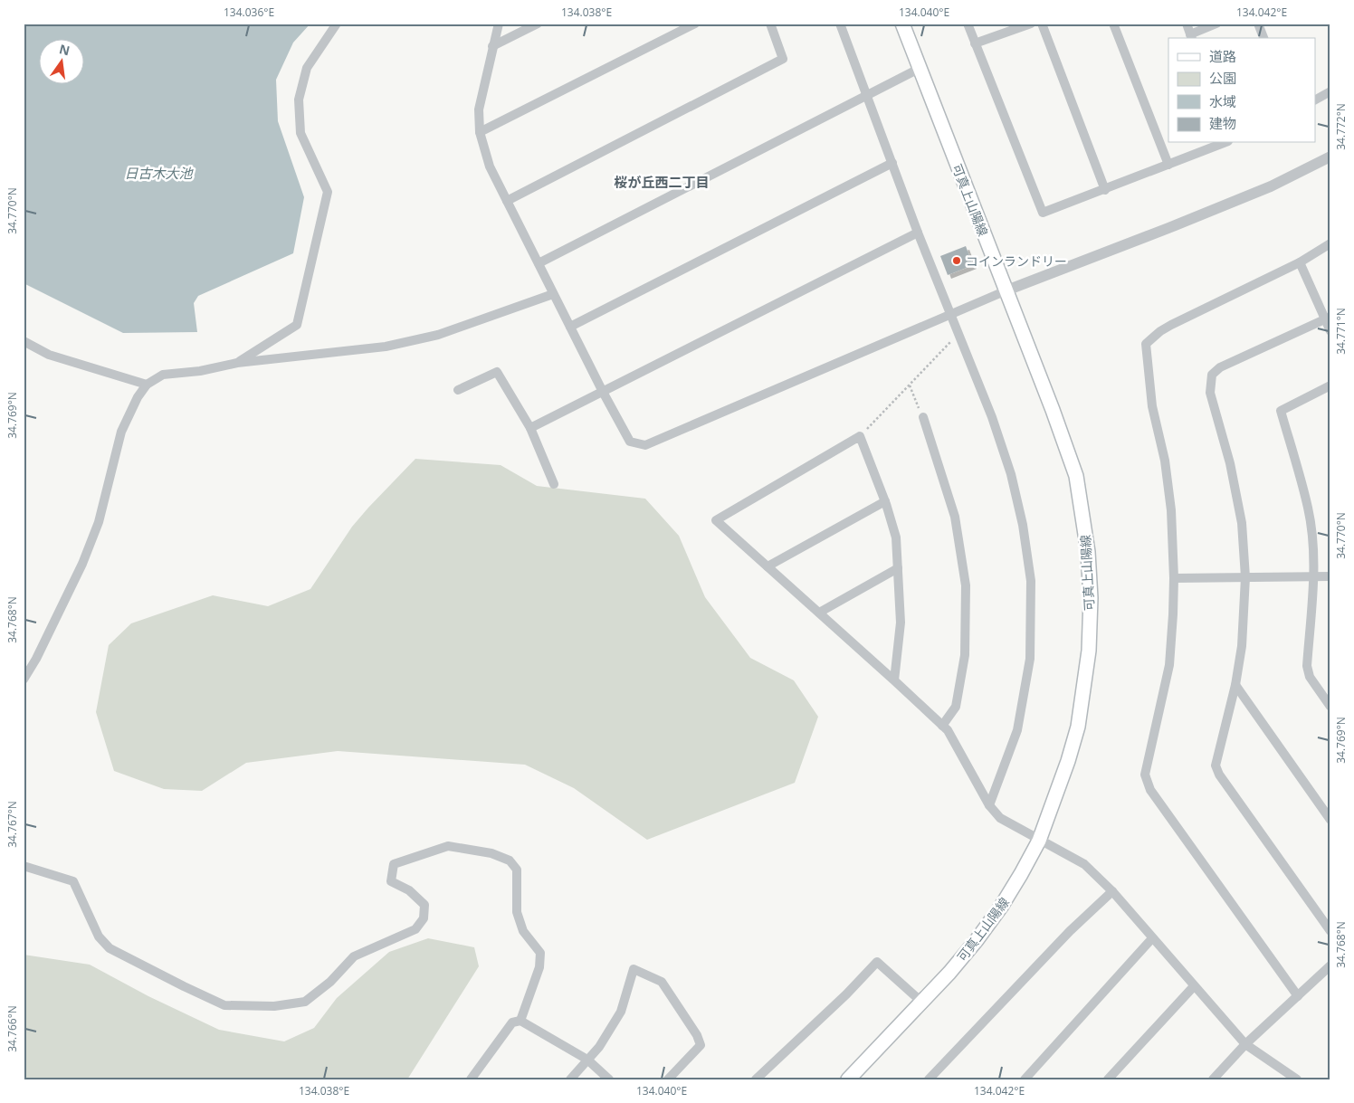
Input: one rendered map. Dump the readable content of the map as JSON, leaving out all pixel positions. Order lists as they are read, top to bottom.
{
  "streets": {
    "main road": ["可真上山陽線"]
  },
  "districts": ["桜が丘西二丁目"],
  "water": ["日古木大池"],
  "places": ["コインランドリー"],
  "legend": [
    "道路",
    "公園",
    "水域",
    "建物"
  ],
  "north": "top",
  "coordinates": [
    "134.036°E",
    "134.038°E",
    "134.040°E",
    "134.042°E",
    "34.772°N",
    "34.770°N",
    "34.771°N",
    "34.769°N",
    "34.768°N",
    "34.767°N",
    "34.766°N"
  ]
}
